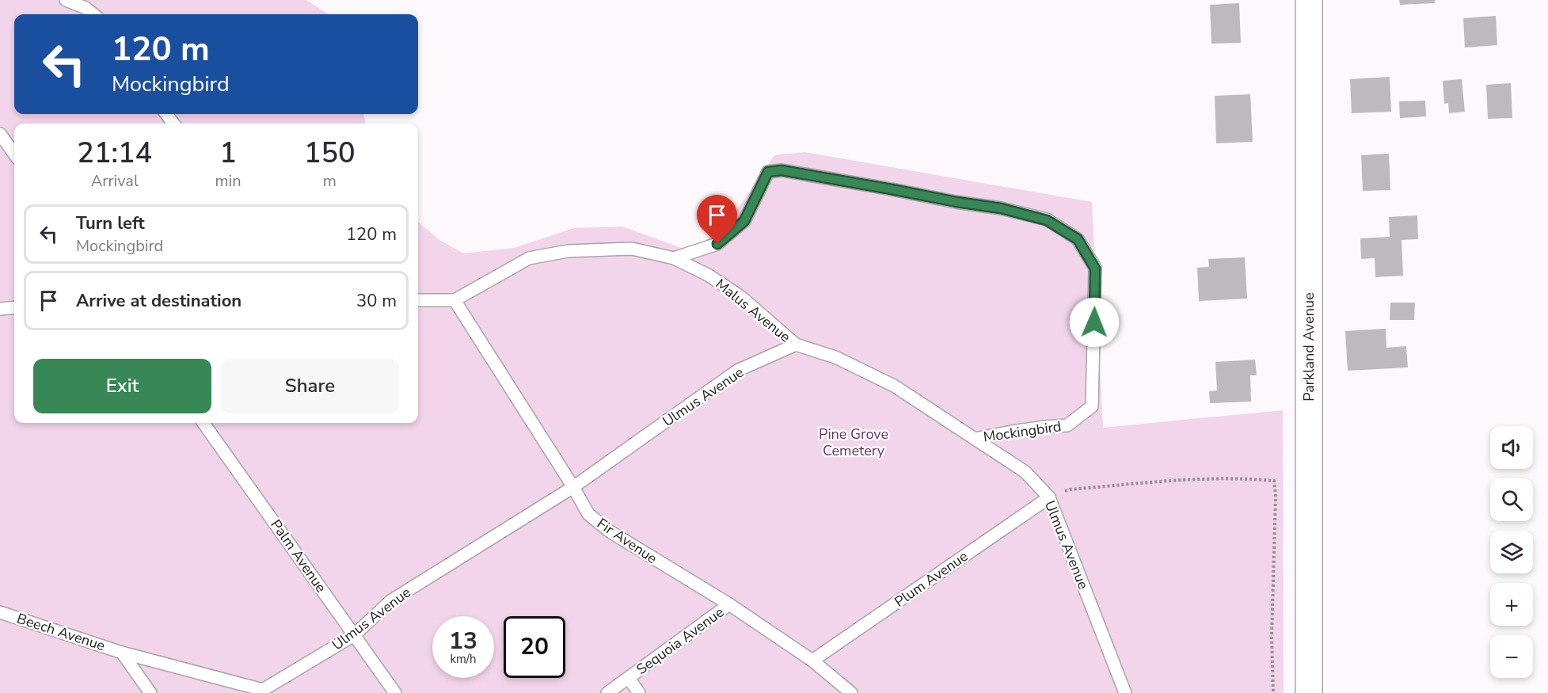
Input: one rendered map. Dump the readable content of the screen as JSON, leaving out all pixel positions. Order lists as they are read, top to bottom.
{
  "streets": {
    "main road": ["Parkland Avenue"],
    "lane": [
      "Malus Avenue",
      "Ulmus Avenue",
      "Mockingbird",
      "Fir Avenue",
      "Palm Avenue",
      "Plum Avenue",
      "Beech Avenue",
      "Sequoia Avenue"
    ]
  },
  "crossings": [
    ["Malus Avenue", "Ulmus Avenue"],
    ["Malus Avenue", "Mockingbird"],
    ["Malus Avenue", "Fir Avenue"],
    ["Ulmus Avenue", "Mockingbird"],
    ["Ulmus Avenue", "Fir Avenue"],
    ["Ulmus Avenue", "Palm Avenue"],
    ["Ulmus Avenue", "Plum Avenue"],
    ["Ulmus Avenue", "Beech Avenue"],
    ["Fir Avenue", "Plum Avenue"],
    ["Fir Avenue", "Sequoia Avenue"]
  ],
  "parks": ["Pine Grove Cemetery"],
  "page": {
    "turn": ["120 m", "Mockingbird"],
    "eta": [
      "21:14",
      "Arrival",
      "1",
      "min",
      "150",
      "m"
    ],
    "list": [
      {
        "name": "Turn left",
        "note": "Mockingbird",
        "value": "120 m"
      },
      {
        "name": "Arrive at destination",
        "value": "30 m"
      }
    ],
    "buttons": ["Exit", "Share"],
    "map_buttons": ["+", "−"],
    "speed": "13 km/h",
    "limit": "20"
  }
}
